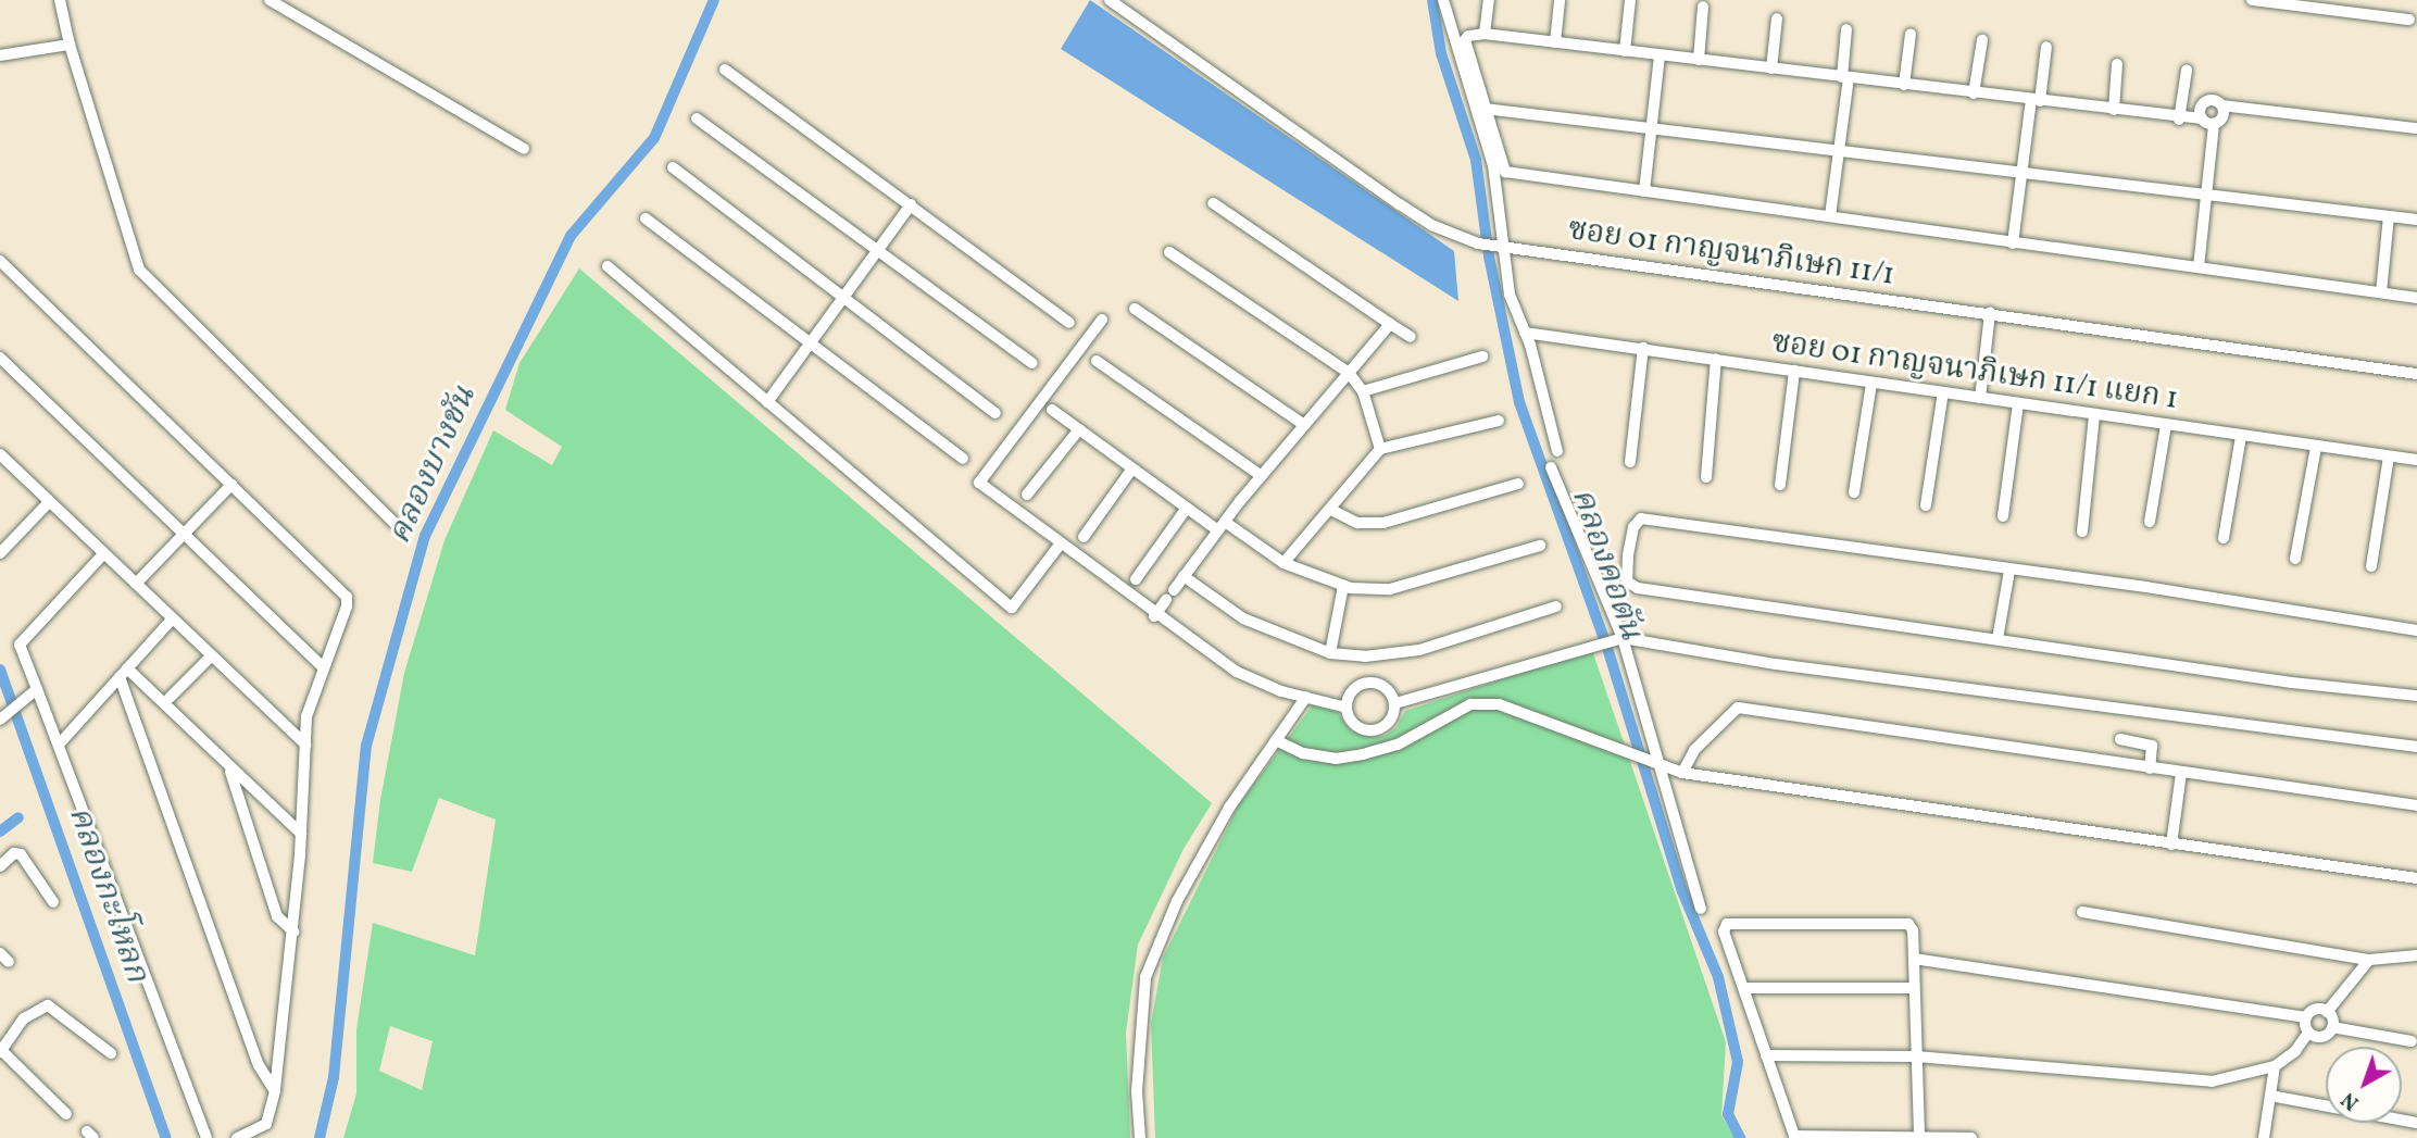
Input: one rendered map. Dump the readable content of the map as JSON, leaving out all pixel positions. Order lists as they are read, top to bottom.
{
  "streets": {
    "street": ["ซอย 01 กาญจนาภิเษก 11/1", "ซอย 01 กาญจนาภิเษก 11/1 แยก 1"]
  },
  "water": ["คลองบางชัน", "คลองคอตัน", "คลองกะโหลก"],
  "north": "bottom left"
}
